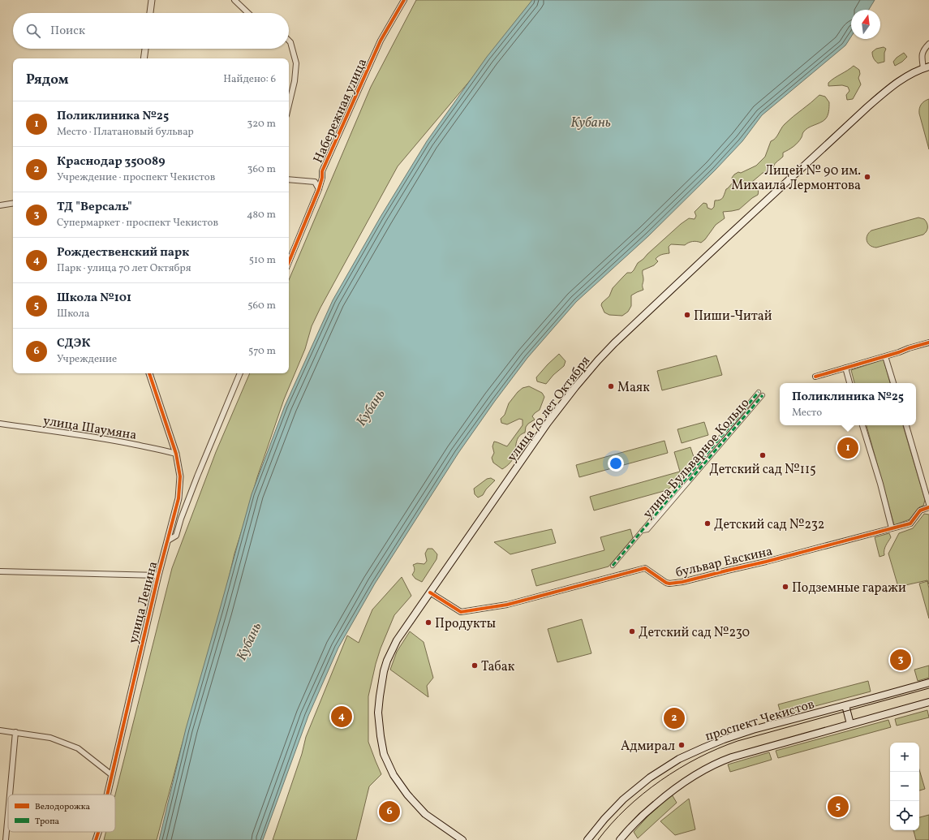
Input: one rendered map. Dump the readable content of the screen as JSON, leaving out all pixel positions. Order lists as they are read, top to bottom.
{
  "streets": {
    "main road": ["улица 70 лет Октября", "проспект Чекистов"],
    "street": [
      "Набережная улица",
      "улица Шаумяна",
      "улица Бульварное Кольцо",
      "бульвар Евскина",
      "улица Ленина"
    ]
  },
  "crossings": [
    ["улица 70 лет Октября", "бульвар Евскина"],
    ["улица Шаумяна", "улица Ленина"]
  ],
  "water": ["Кубань"],
  "places": [
    "Лицей № 90 им. Михаила Лермонтова",
    "Пиши-Читай",
    "Маяк",
    "Детский сад №115",
    "Детский сад №232",
    "Подземные гаражи",
    "Продукты",
    "Детский сад №230",
    "Табак",
    "Адмирал"
  ],
  "legend": ["Велодорожка", "Тропа"],
  "north": "top",
  "page": {
    "search": "Поиск",
    "heading": ["Рядом", "Найдено: 6"],
    "list": [
      {
        "mark": "1",
        "name": "Поликлиника №25",
        "note": "Место · Платановый бульвар",
        "value": "320 m"
      },
      {
        "mark": "2",
        "name": "Краснодар 350089",
        "note": "Учреждение · проспект Чекистов",
        "value": "360 m"
      },
      {
        "mark": "3",
        "name": "ТД \"Версаль\"",
        "note": "Супермаркет · проспект Чекистов",
        "value": "480 m"
      },
      {
        "mark": "4",
        "name": "Рождественский парк",
        "note": "Парк · улица 70 лет Октября",
        "value": "510 m"
      },
      {
        "mark": "5",
        "name": "Школа №101",
        "note": "Школа",
        "value": "560 m"
      },
      {
        "mark": "6",
        "name": "СДЭК",
        "note": "Учреждение",
        "value": "570 m"
      }
    ],
    "popup": ["Поликлиника №25", "Место"],
    "pins": [
      "1",
      "3",
      "4",
      "2",
      "5",
      "6"
    ],
    "map_buttons": ["+", "−"]
  }
}
